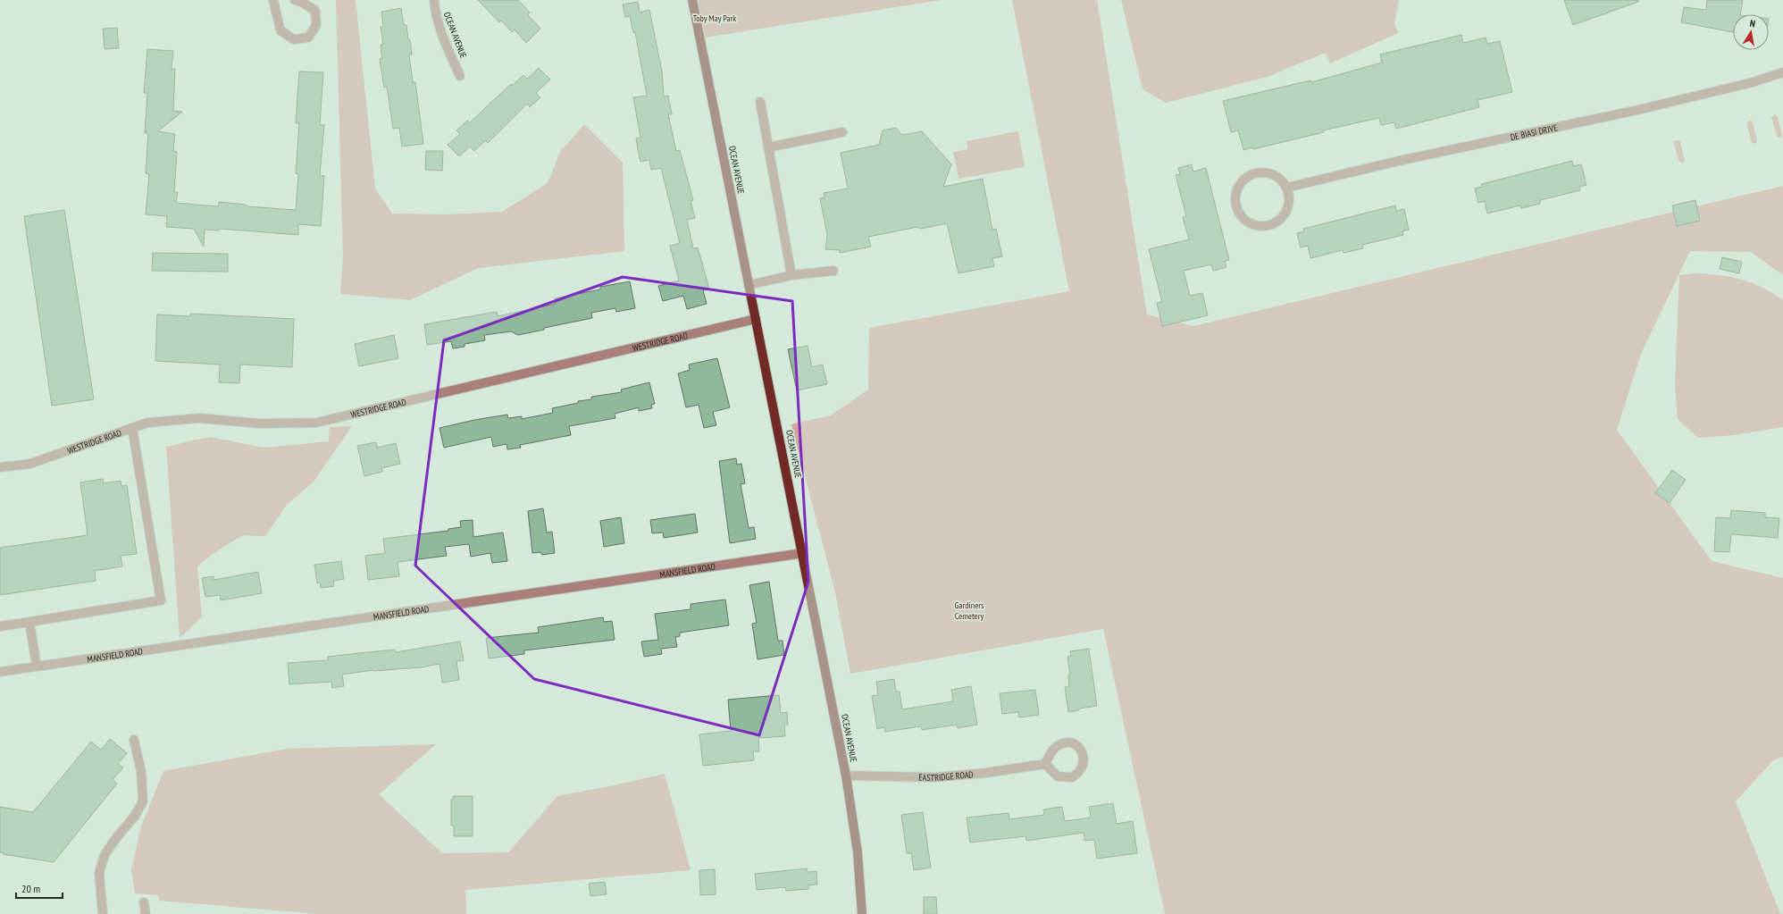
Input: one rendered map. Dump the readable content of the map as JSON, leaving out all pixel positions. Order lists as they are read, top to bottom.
{
  "streets": {
    "main road": ["OCEAN AVENUE"],
    "street": [
      "DE BIASI DRIVE",
      "WESTRIDGE ROAD",
      "MANSFIELD ROAD",
      "EASTRIDGE ROAD"
    ]
  },
  "crossings": [
    ["OCEAN AVENUE", "WESTRIDGE ROAD"],
    ["OCEAN AVENUE", "MANSFIELD ROAD"],
    ["OCEAN AVENUE", "EASTRIDGE ROAD"]
  ],
  "parks": ["Toby May Park", "Gardiners Cemetery"],
  "scale_bar": "20 m",
  "north": "top"
}
